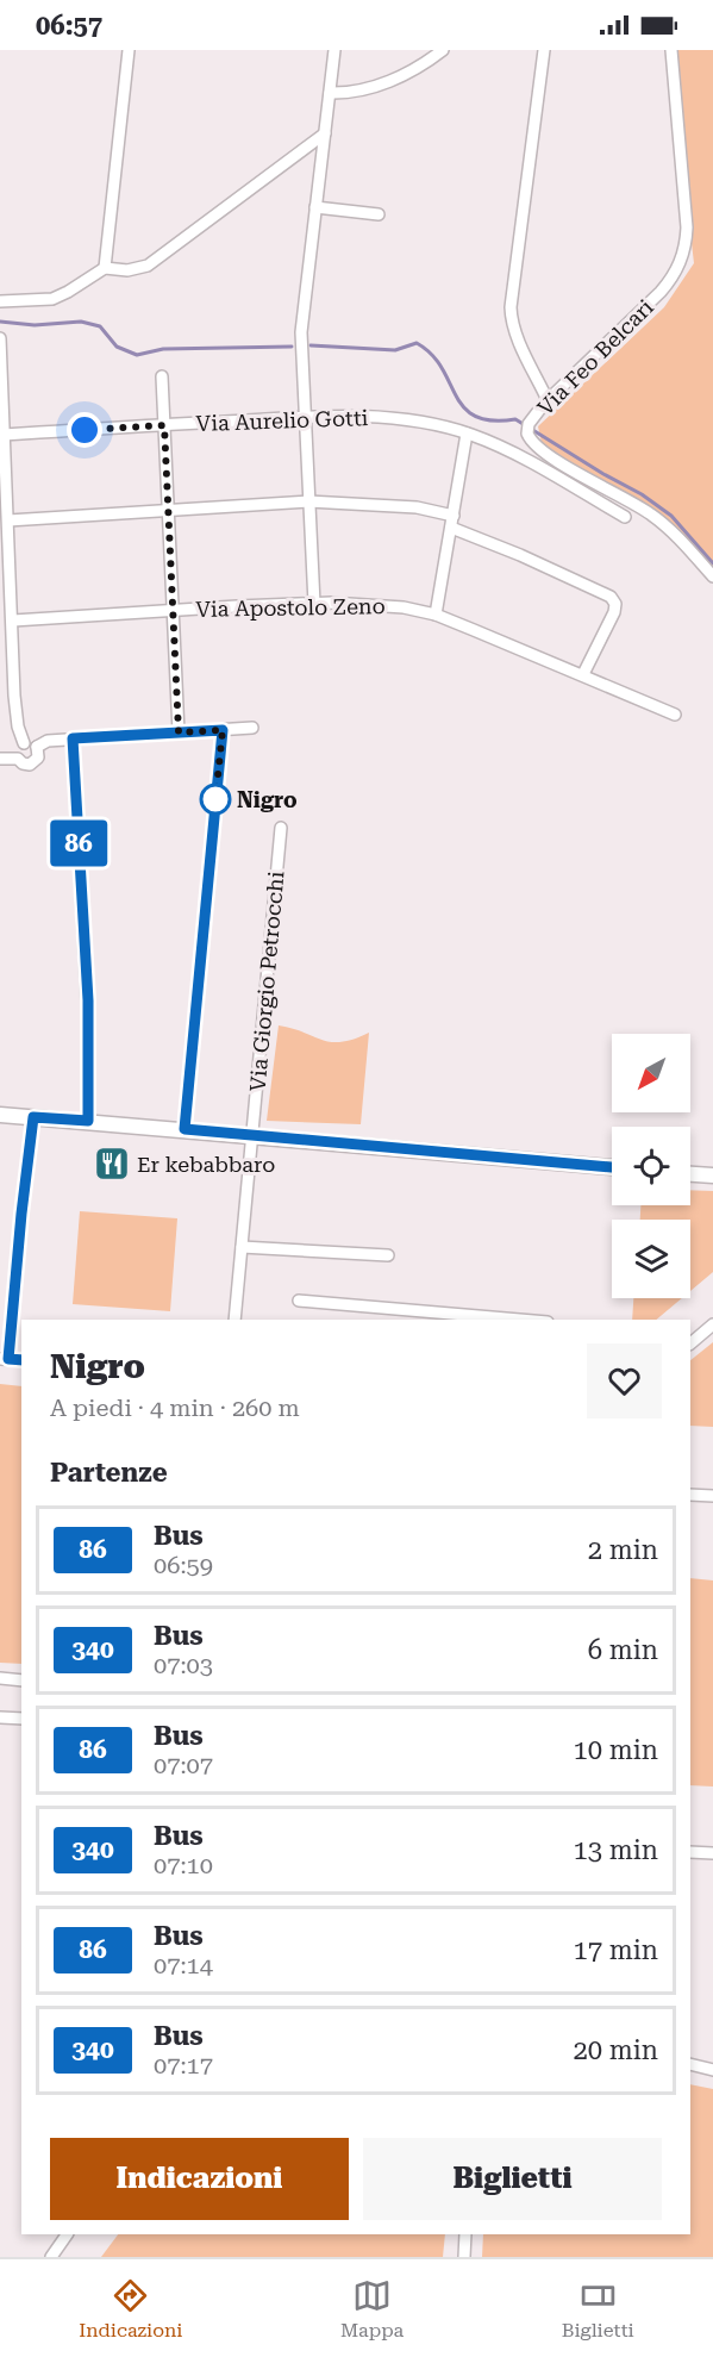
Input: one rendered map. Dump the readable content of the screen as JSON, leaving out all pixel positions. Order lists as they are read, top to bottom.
{
  "streets": {
    "street": [
      "Via Feo Belcari",
      "Via Aurelio Gotti",
      "Via Apostolo Zeno",
      "Via Giorgio Petrocchi"
    ]
  },
  "places": {
    "other": ["Nigro"],
    "restaurant": ["Er kebabbaro"]
  },
  "lines": ["bus line 86"],
  "north": "bottom left",
  "page": {
    "status": "06:57",
    "on_map": "86",
    "heading": [
      ["Nigro", "A piedi · 4 min · 260 m"],
      "Partenze"
    ],
    "list": [
      {
        "mark": "86",
        "name": "Bus",
        "note": "06:59",
        "value": "2 min"
      },
      {
        "mark": "340",
        "name": "Bus",
        "note": "07:03",
        "value": "6 min"
      },
      {
        "mark": "86",
        "name": "Bus",
        "note": "07:07",
        "value": "10 min"
      },
      {
        "mark": "340",
        "name": "Bus",
        "note": "07:10",
        "value": "13 min"
      },
      {
        "mark": "86",
        "name": "Bus",
        "note": "07:14",
        "value": "17 min"
      },
      {
        "mark": "340",
        "name": "Bus",
        "note": "07:17",
        "value": "20 min"
      }
    ],
    "buttons": ["Indicazioni", "Biglietti"],
    "tabs": ["Indicazioni", "Mappa", "Biglietti"]
  }
}
